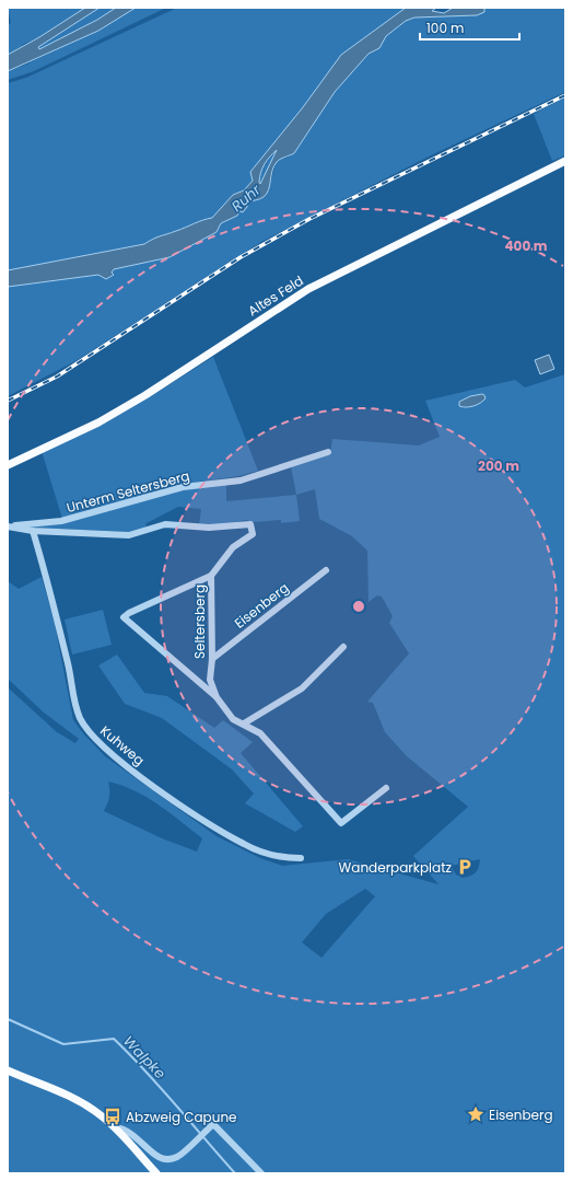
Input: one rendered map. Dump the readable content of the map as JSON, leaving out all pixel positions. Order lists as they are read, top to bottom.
{
  "streets": {
    "main road": ["Altes Feld"],
    "street": [
      "Unterm Seltersberg",
      "Eisenberg",
      "Seltersberg",
      "Kuhweg"
    ]
  },
  "crossings": [
    ["Eisenberg", "Seltersberg"],
    ["Seltersberg", "Kuhweg"]
  ],
  "water": ["Ruhr", "Walpke"],
  "places": {
    "parking": ["Wanderparkplatz"],
    "place": ["Eisenberg"],
    "bus stop": ["Abzweig Capune"]
  },
  "scale_bar": "100 m",
  "rings": ["400 m", "200 m"]
}
